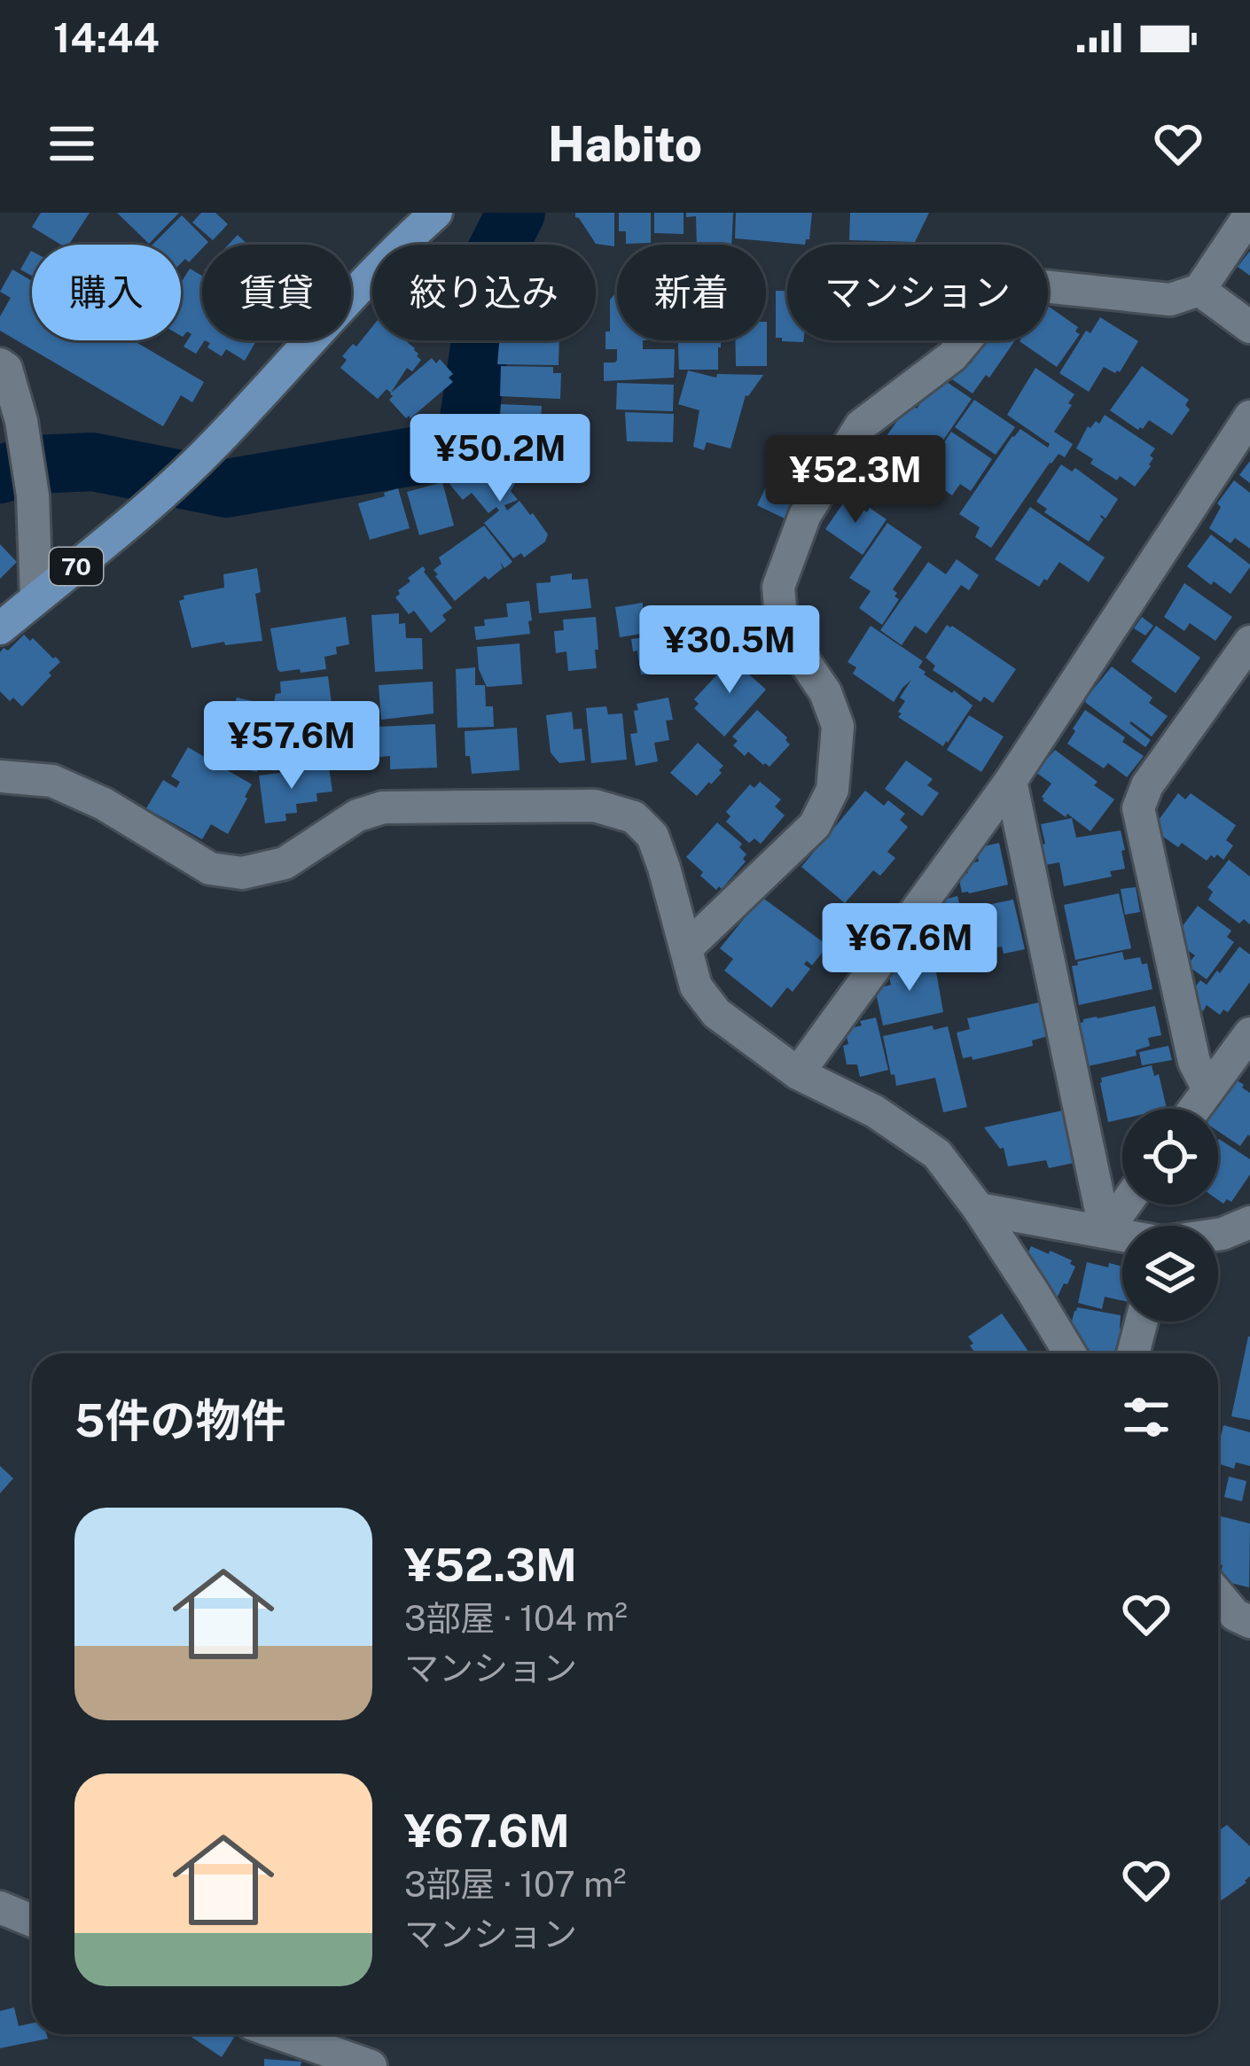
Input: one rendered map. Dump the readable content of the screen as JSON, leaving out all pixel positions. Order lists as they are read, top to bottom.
{
  "streets": {
    "main road": ["70"]
  },
  "page": {
    "status": "14:44",
    "header": "Habito",
    "chip": [
      "購入",
      "賃貸",
      "絞り込み",
      "新着",
      "マンション"
    ],
    "price": [
      "¥50.2M",
      "¥52.3M",
      "¥30.5M",
      "¥57.6M",
      "¥67.6M"
    ],
    "heading": "5件の物件",
    "list": [
      {
        "name": "¥52.3M",
        "note": "3部屋 · 104 m² · マンション"
      },
      {
        "name": "¥67.6M",
        "note": "3部屋 · 107 m² · マンション"
      }
    ]
  }
}
